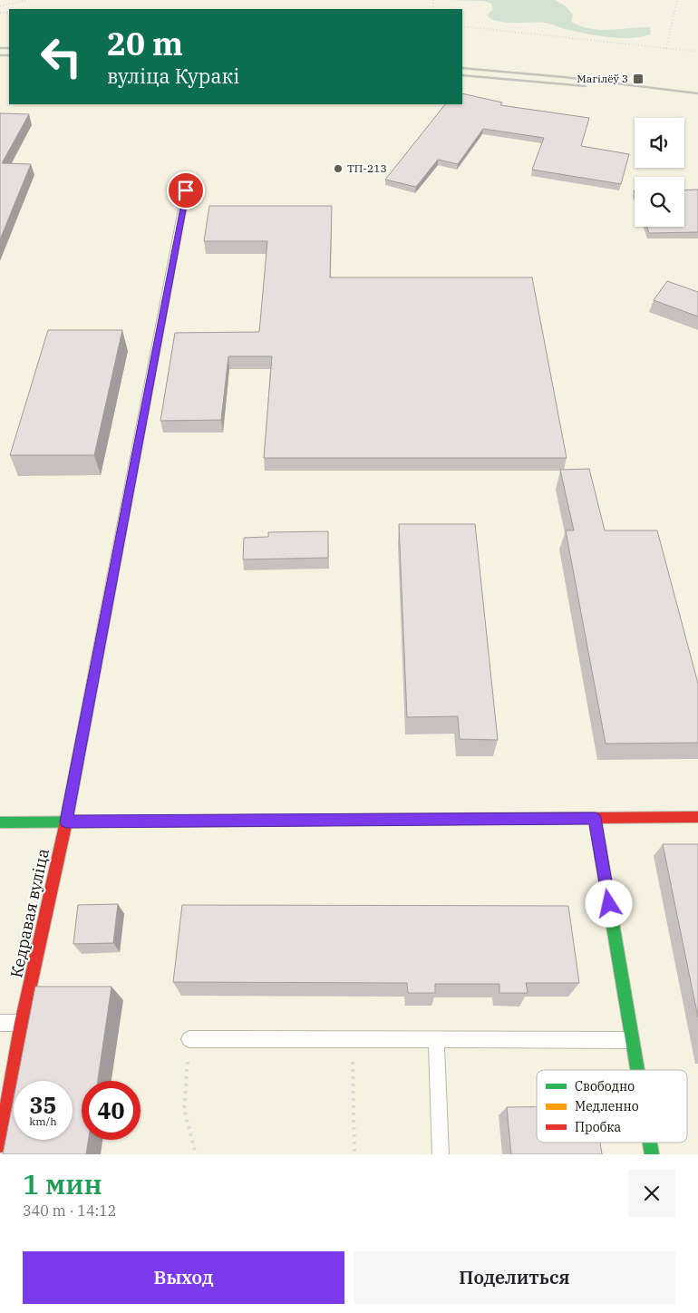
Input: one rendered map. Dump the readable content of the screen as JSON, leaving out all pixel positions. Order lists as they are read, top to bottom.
{
  "streets": {
    "street": ["Кедравая вуліца"]
  },
  "places": {
    "transit": ["Магілёў 3"],
    "other": ["ТП-213"]
  },
  "legend": ["Свободно", "Медленно", "Пробка"],
  "page": {
    "turn": ["20 m", "вуліца Куракі"],
    "speed": "35 km/h",
    "limit": "40",
    "heading": ["1 мин", "340 m · 14:12"],
    "buttons": ["Выход", "Поделиться"]
  }
}
